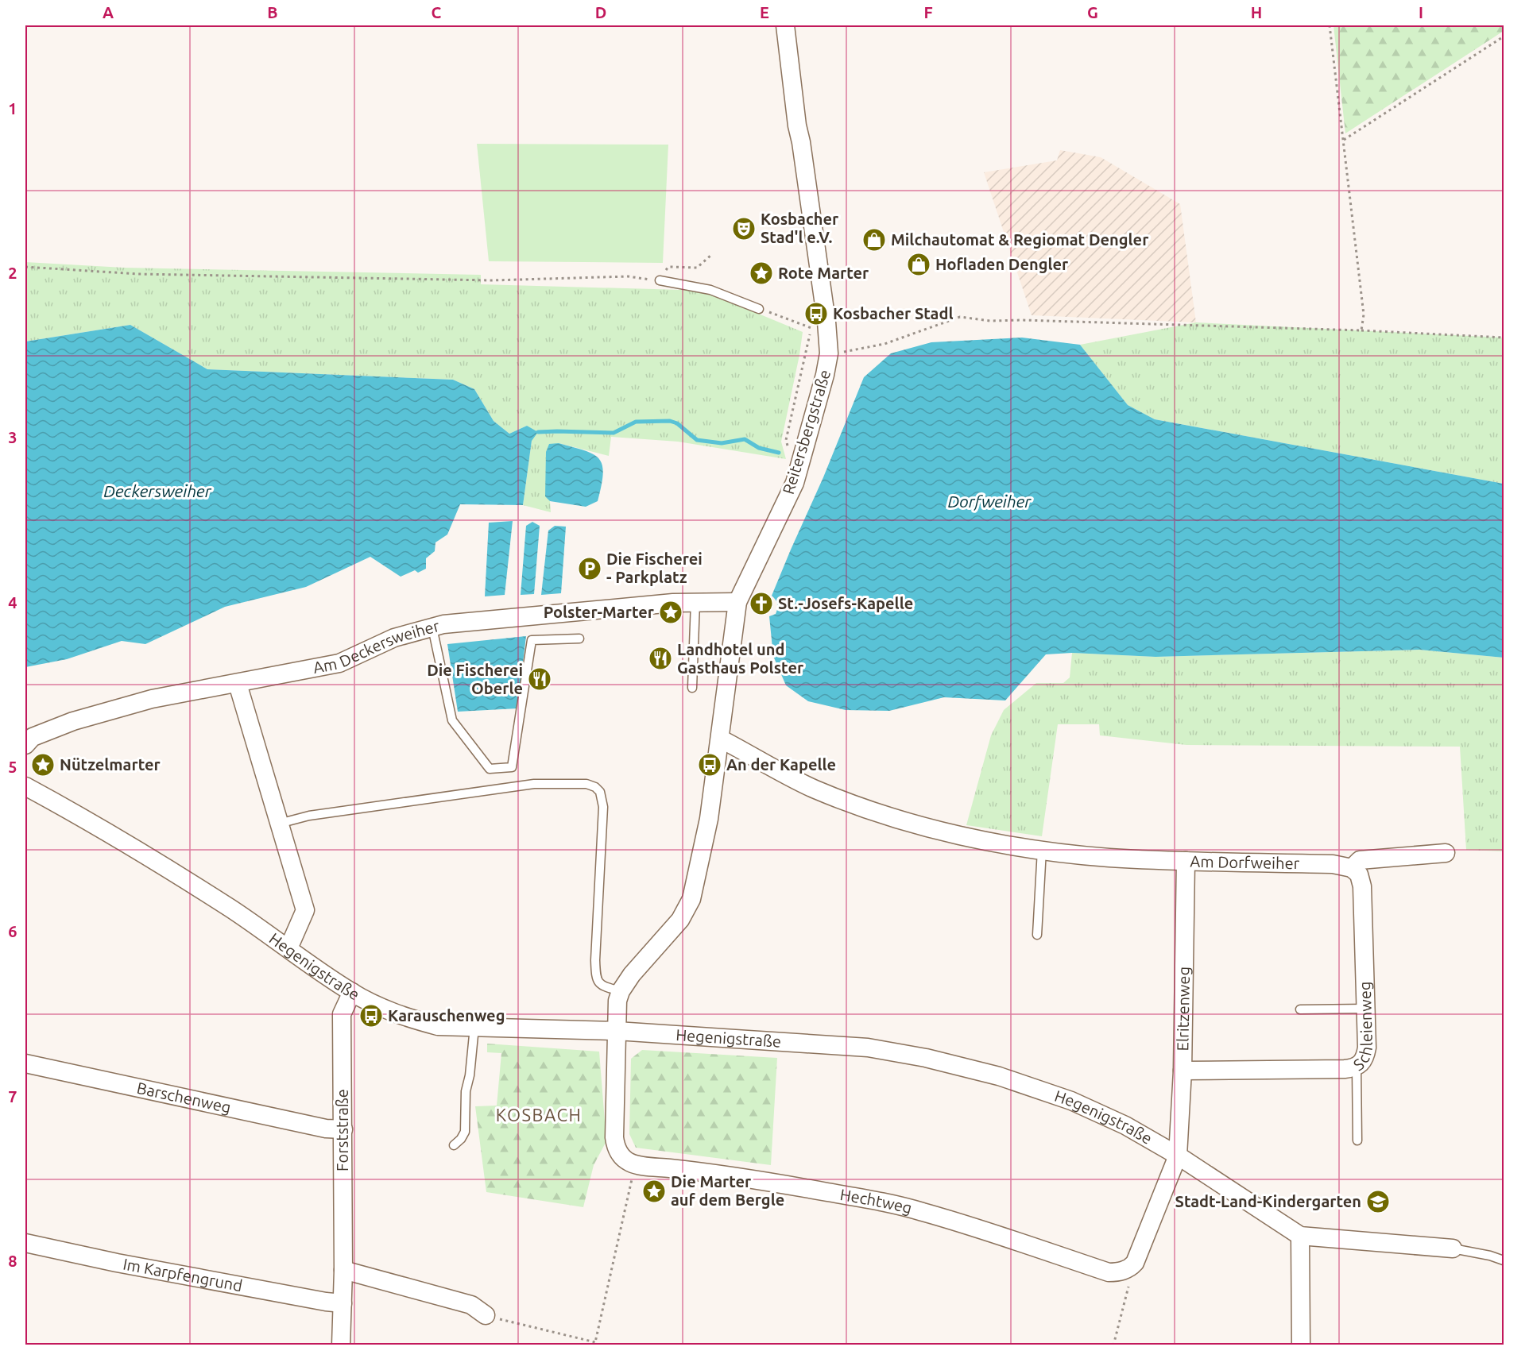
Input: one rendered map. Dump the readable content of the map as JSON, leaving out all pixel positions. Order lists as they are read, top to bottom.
{
  "streets": {
    "street": [
      "Reitersbergstraße",
      "Am Deckersweiher",
      "Am Dorfweiher",
      "Hegenigstraße",
      "Elritzenweg",
      "Schleienweg",
      "Barschenweg",
      "Forststraße",
      "Hechtweg",
      "Im Karpfengrund"
    ]
  },
  "crossings": [
    ["Reitersbergstraße", "Am Deckersweiher"],
    ["Reitersbergstraße", "Am Dorfweiher"],
    ["Reitersbergstraße", "Hegenigstraße"],
    ["Am Dorfweiher", "Elritzenweg"],
    ["Am Dorfweiher", "Schleienweg"],
    ["Hegenigstraße", "Elritzenweg"],
    ["Hegenigstraße", "Forststraße"],
    ["Elritzenweg", "Schleienweg"],
    ["Barschenweg", "Forststraße"],
    ["Forststraße", "Im Karpfengrund"]
  ],
  "districts": ["KOSBACH"],
  "water": ["Deckersweiher", "Dorfweiher"],
  "places": {
    "theatre": ["Kosbacher Stad'l e.V."],
    "shop": ["Milchautomat & Regiomat Dengler", "Hofladen Dengler"],
    "place": [
      "Rote Marter",
      "Polster-Marter",
      "Nützelmarter",
      "Die Marter auf dem Bergle"
    ],
    "bus stop": ["Kosbacher Stadl", "An der Kapelle", "Karauschenweg"],
    "parking": ["Die Fischerei - Parkplatz"],
    "church": ["St.-Josefs-Kapelle"],
    "restaurant": ["Landhotel und Gasthaus Polster", "Die Fischerei Oberle"],
    "school or university": ["Stadt-Land-Kindergarten"]
  },
  "grid": {
    "columns": [
      "A",
      "B",
      "C",
      "D",
      "E",
      "F",
      "G",
      "H",
      "I"
    ],
    "rows": [
      "1",
      "2",
      "3",
      "4",
      "5",
      "6",
      "7",
      "8"
    ]
  }
}
